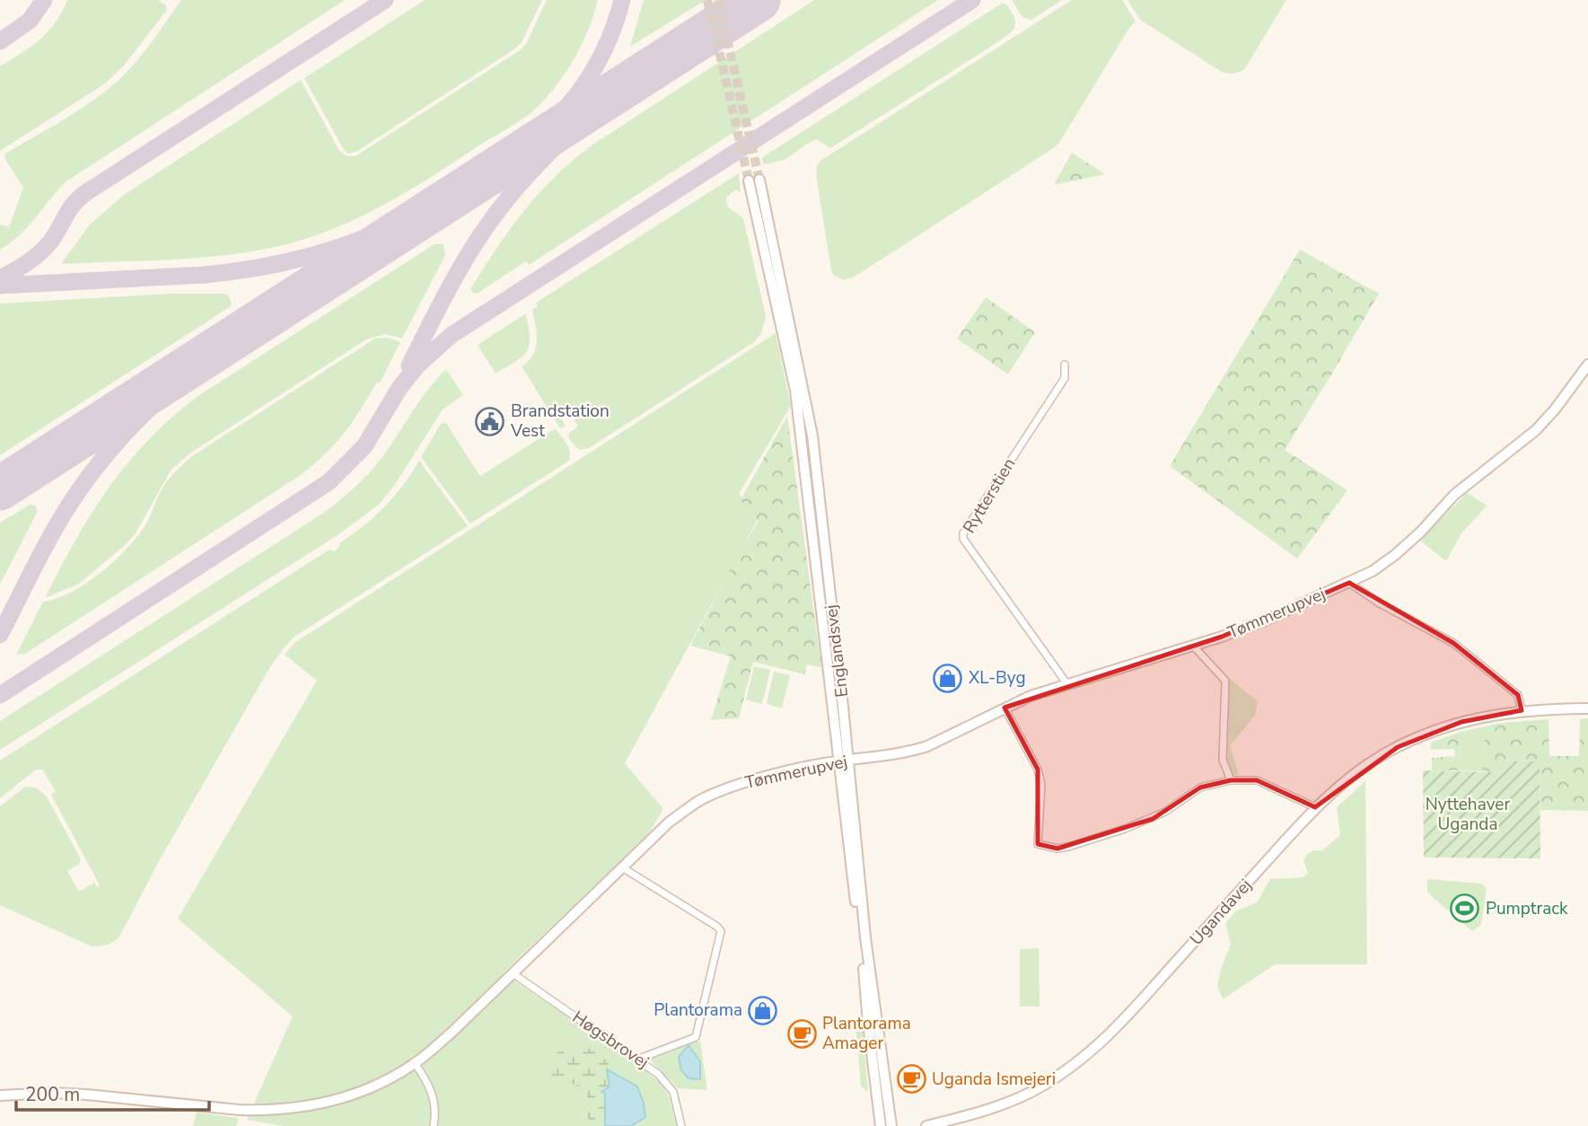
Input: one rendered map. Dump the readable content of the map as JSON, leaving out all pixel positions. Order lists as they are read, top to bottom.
{
  "streets": {
    "street": [
      "Rytterstien",
      "Tømmerupvej",
      "Englandsvej",
      "Ugandavej",
      "Høgsbrovej"
    ]
  },
  "crossings": [
    ["Rytterstien", "Tømmerupvej"],
    ["Tømmerupvej", "Englandsvej"],
    ["Tømmerupvej", "Høgsbrovej"]
  ],
  "parks": ["Nyttehaver Uganda"],
  "places": {
    "public building": ["Brandstation Vest"],
    "shop": ["XL-Byg", "Plantorama"],
    "sports": ["Pumptrack"],
    "cafe": ["Plantorama Amager", "Uganda Ismejeri"]
  },
  "scale_bar": "200 m"
}
